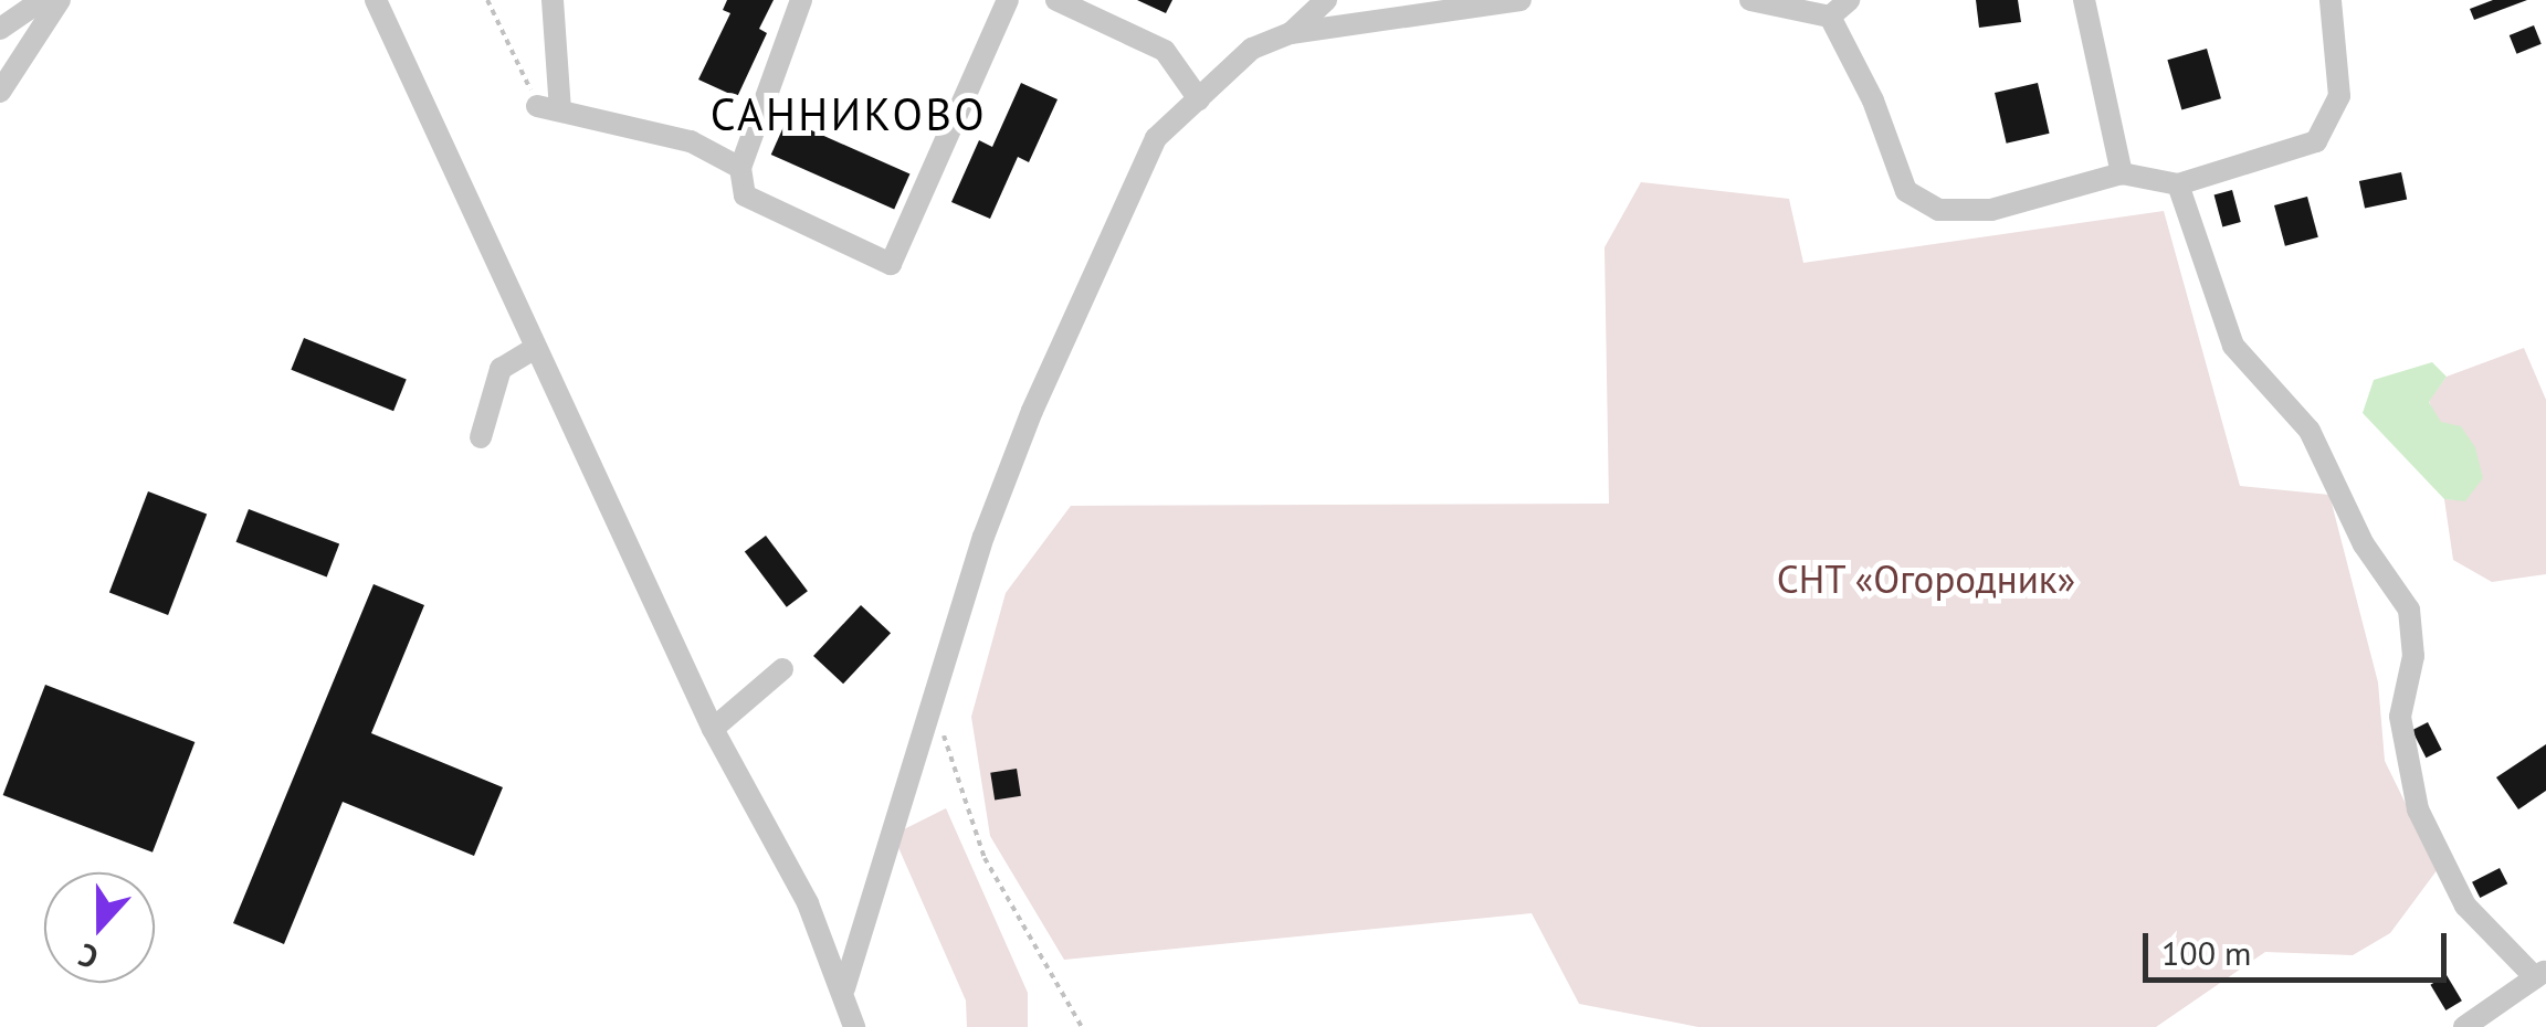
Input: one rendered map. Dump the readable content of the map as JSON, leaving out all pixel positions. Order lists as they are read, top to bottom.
{
  "districts": ["САННИКОВО"],
  "parks": ["СНТ «Огородник»"],
  "scale_bar": "100 m",
  "north": "bottom"
}
